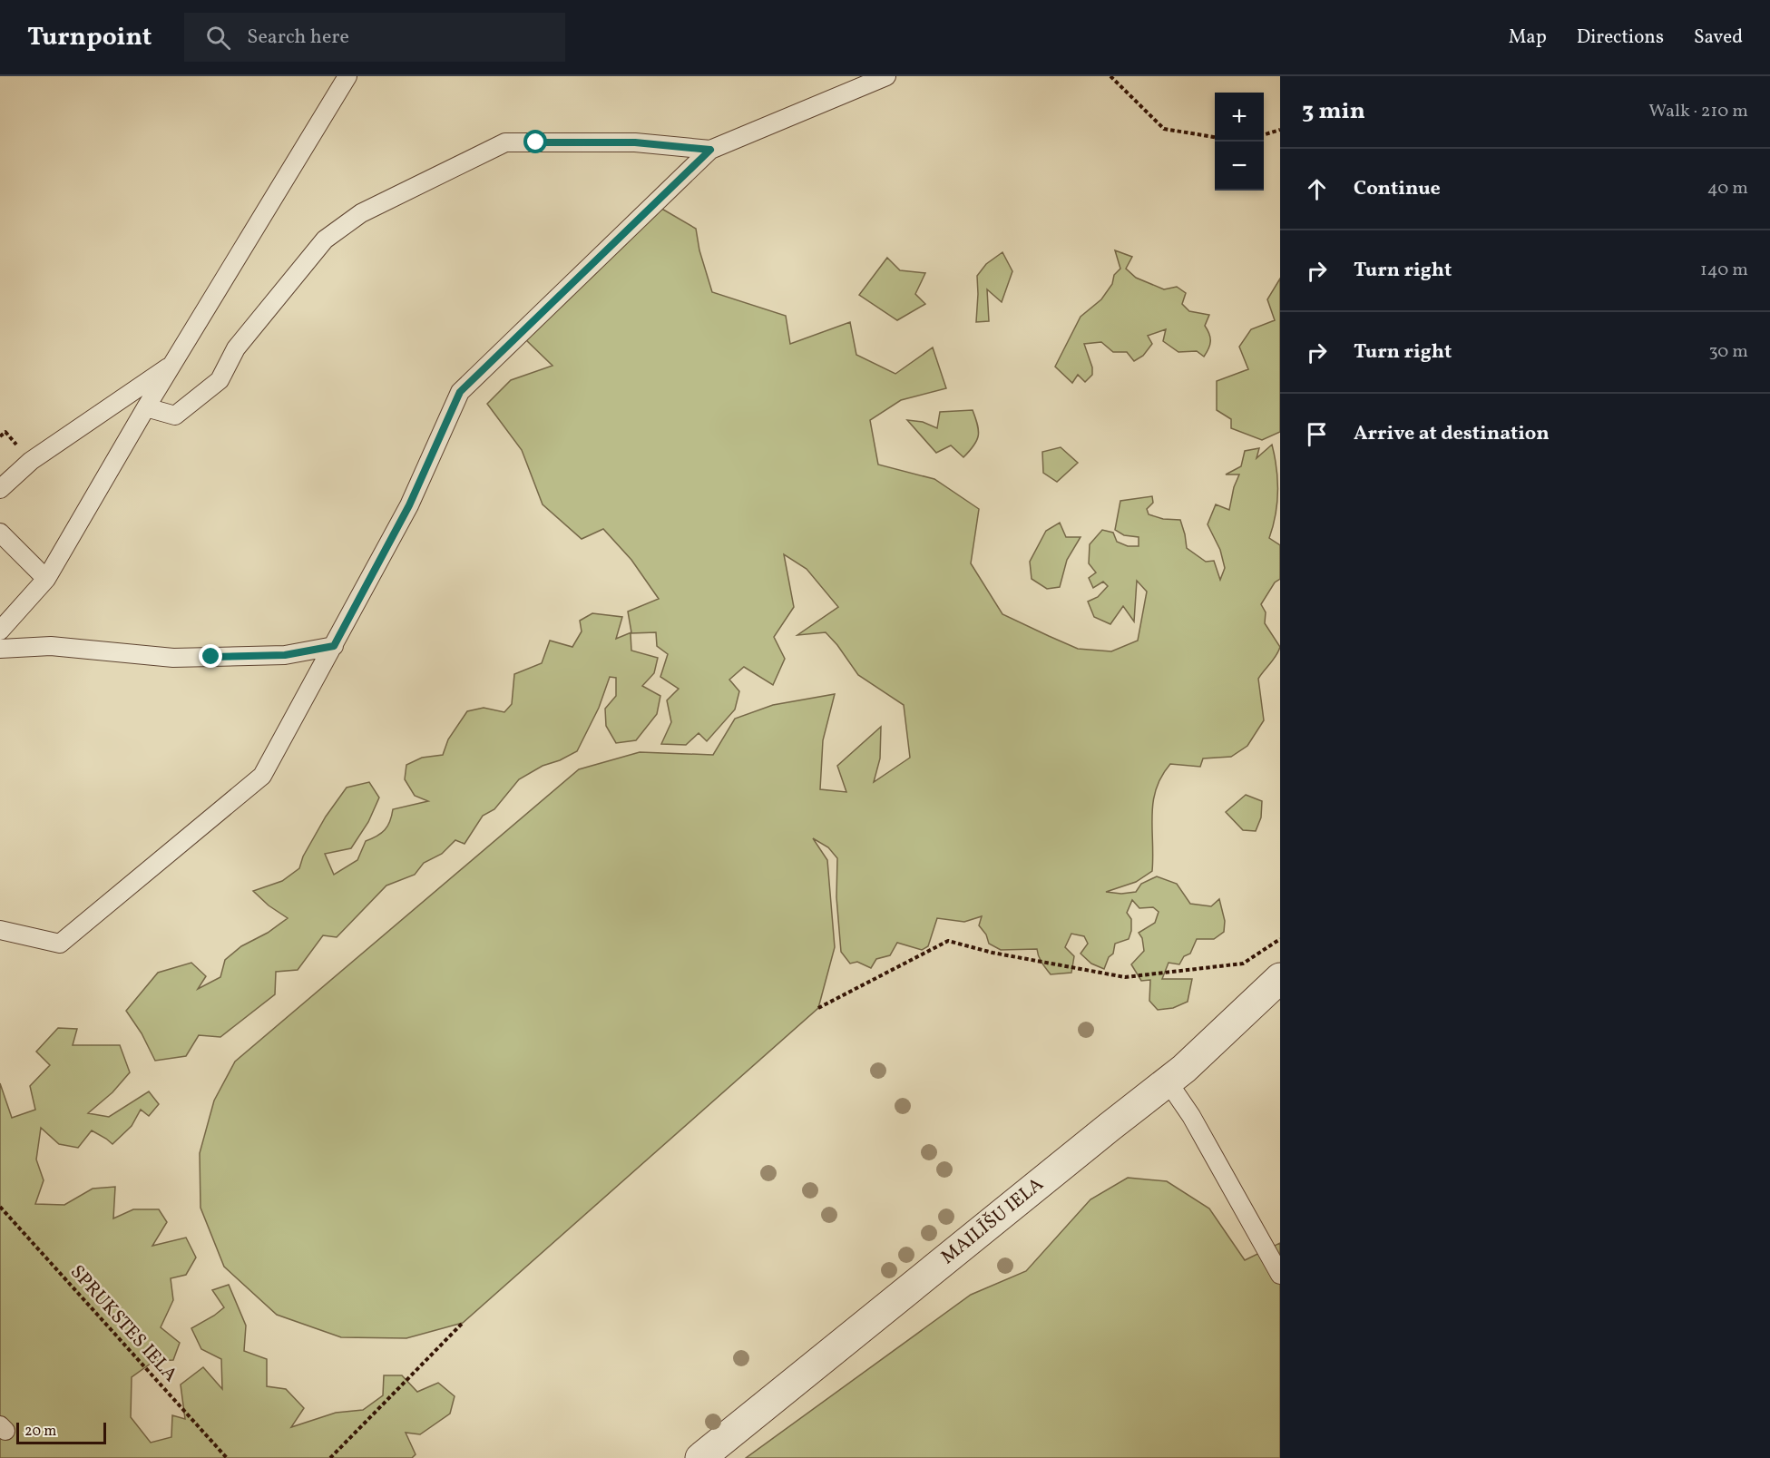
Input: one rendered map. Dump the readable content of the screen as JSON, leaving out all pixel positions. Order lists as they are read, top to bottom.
{
  "streets": {
    "street": ["MAILĪŠU IELA"],
    "path": ["SPRUKSTES IELA"]
  },
  "scale_bar": "20 m",
  "page": {
    "header": "Turnpoint",
    "search": "Search here",
    "nav": ["Map", "Directions", "Saved"],
    "heading": ["3 min", "Walk · 210 m"],
    "map_buttons": ["+", "−"],
    "list": [
      ["Continue", "40 m"],
      ["Turn right", "140 m"],
      ["Turn right", "30 m"],
      "Arrive at destination"
    ],
    "scale": "20 m"
  }
}
